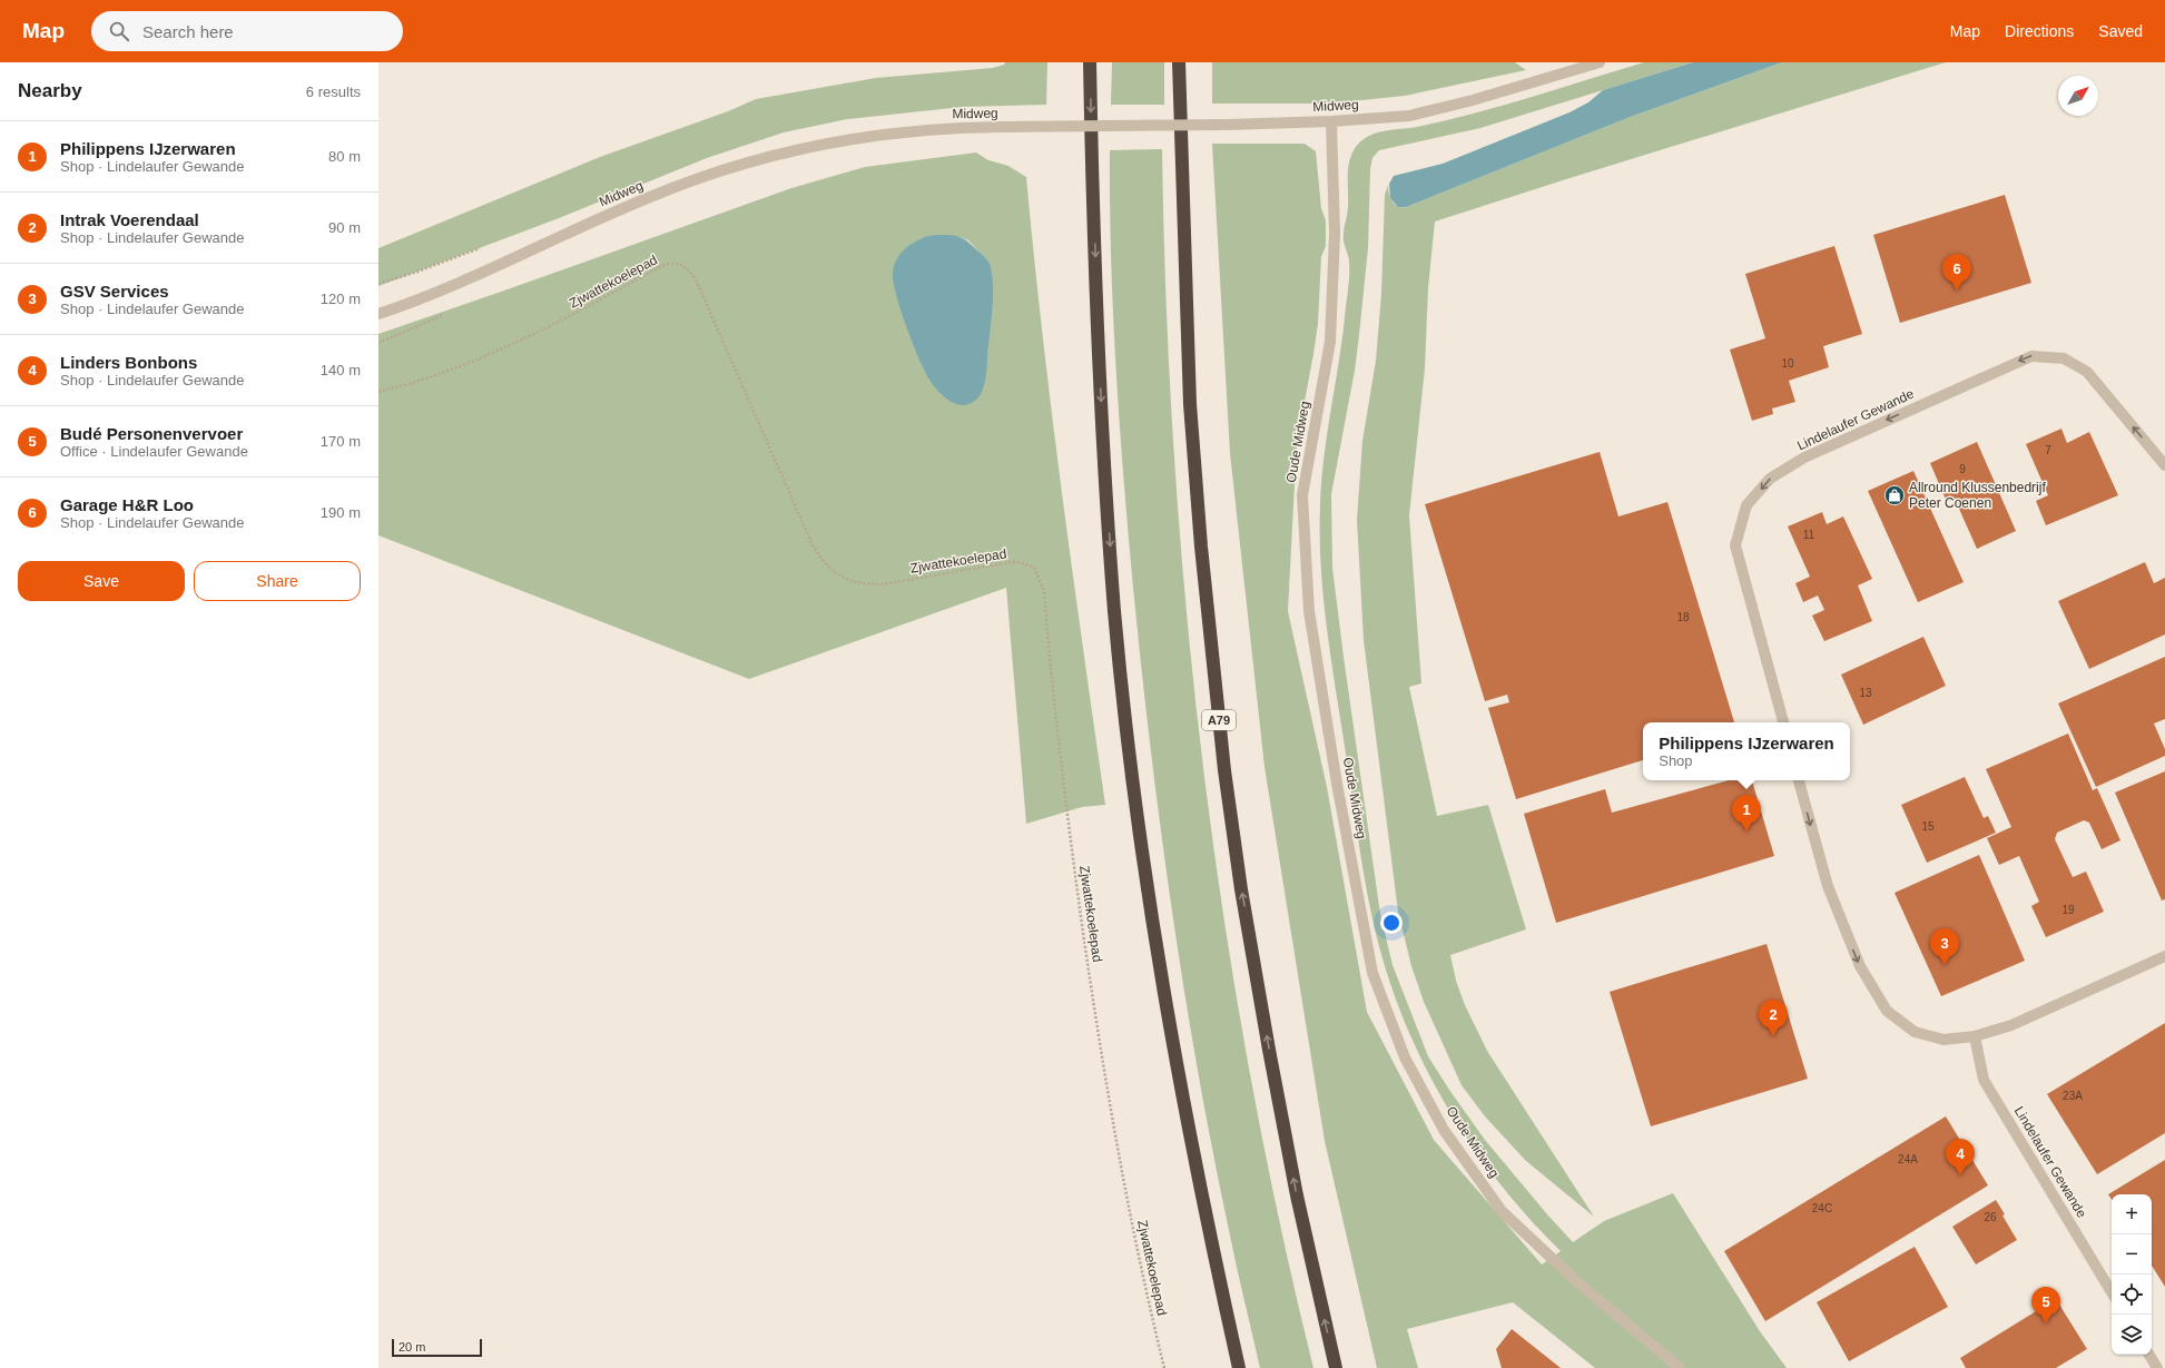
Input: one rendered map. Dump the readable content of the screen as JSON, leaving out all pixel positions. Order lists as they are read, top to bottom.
{
  "streets": {
    "highway": ["A79"],
    "street": ["Midweg", "Lindelaufer Gewande", "Oude Midweg"],
    "path": ["Zjwattekoelepad"]
  },
  "crossings": [
    ["Midweg", "Oude Midweg"]
  ],
  "places": {
    "shop": ["Allround Klussenbedrijf Peter Coenen"]
  },
  "house_numbers": [
    "10",
    "7",
    "9",
    "11",
    "18",
    "13",
    "15",
    "19",
    "23A",
    "24A",
    "24C",
    "26"
  ],
  "scale_bar": "20 m",
  "north": "top right",
  "page": {
    "header": "Map",
    "search": "Search here",
    "nav": ["Map", "Directions", "Saved"],
    "heading": ["Nearby", "6 results"],
    "list": [
      {
        "mark": "1",
        "name": "Philippens IJzerwaren",
        "note": "Shop · Lindelaufer Gewande",
        "value": "80 m"
      },
      {
        "mark": "2",
        "name": "Intrak Voerendaal",
        "note": "Shop · Lindelaufer Gewande",
        "value": "90 m"
      },
      {
        "mark": "3",
        "name": "GSV Services",
        "note": "Shop · Lindelaufer Gewande",
        "value": "120 m"
      },
      {
        "mark": "4",
        "name": "Linders Bonbons",
        "note": "Shop · Lindelaufer Gewande",
        "value": "140 m"
      },
      {
        "mark": "5",
        "name": "Budé Personenvervoer",
        "note": "Office · Lindelaufer Gewande",
        "value": "170 m"
      },
      {
        "mark": "6",
        "name": "Garage H&R Loo",
        "note": "Shop · Lindelaufer Gewande",
        "value": "190 m"
      }
    ],
    "pins": [
      "6",
      "1",
      "3",
      "2",
      "4",
      "5"
    ],
    "buttons": ["Save", "Share"],
    "popup": ["Philippens IJzerwaren", "Shop"],
    "map_buttons": ["+", "−"],
    "scale": "20 m"
  }
}
